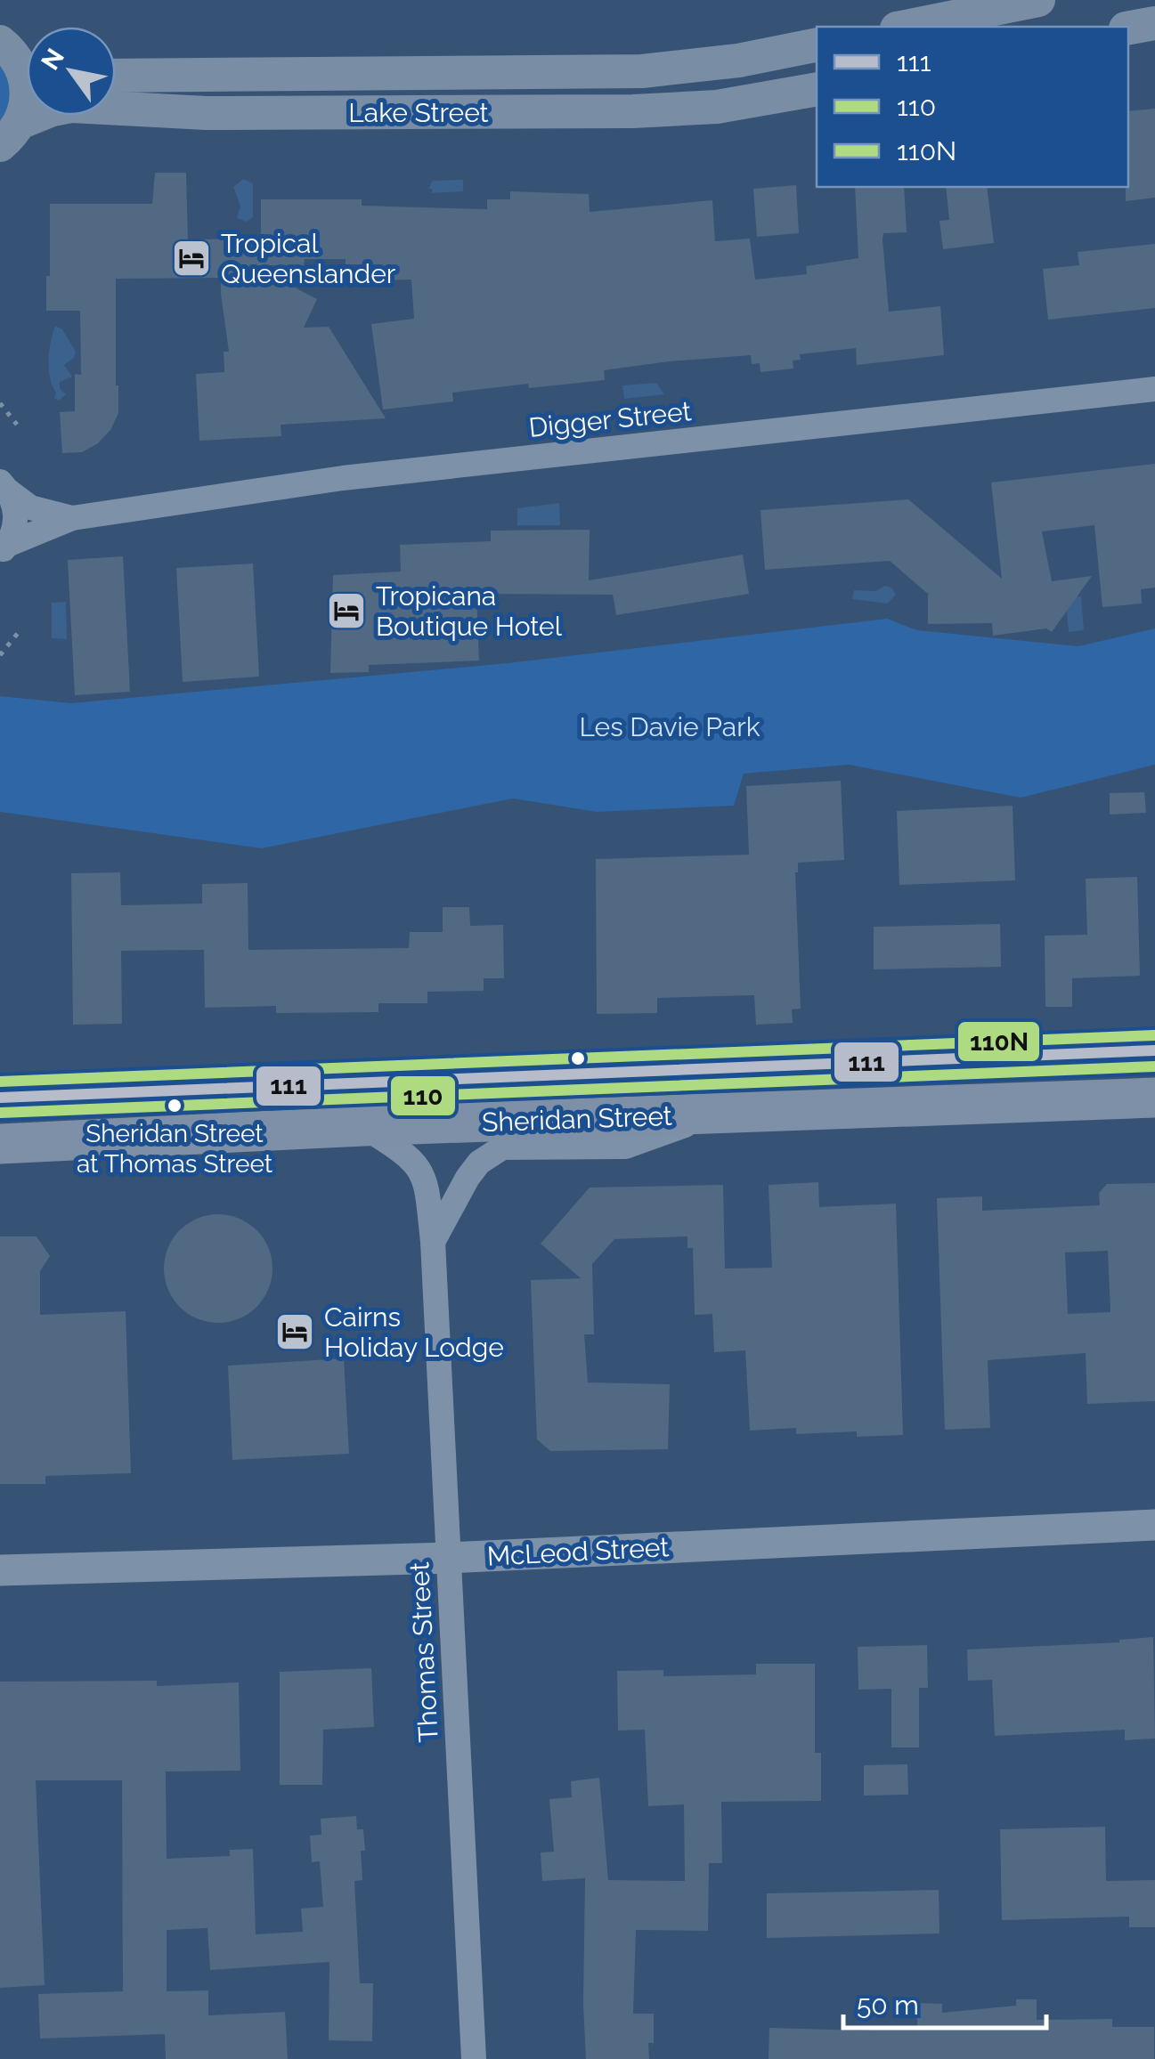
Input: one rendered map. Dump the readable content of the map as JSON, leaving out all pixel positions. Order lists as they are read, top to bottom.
{
  "streets": {
    "highway": ["Sheridan Street"],
    "main road": ["Lake Street"],
    "street": ["Digger Street", "McLeod Street", "Thomas Street"]
  },
  "crossings": [
    ["Sheridan Street", "Thomas Street"],
    ["McLeod Street", "Thomas Street"]
  ],
  "parks": ["Les Davie Park"],
  "places": {
    "hotel": ["Tropical Queenslander", "Tropicana Boutique Hotel", "Cairns Holiday Lodge"],
    "other": ["Sheridan Street at Thomas Street"]
  },
  "lines": ["transit line 110N", "transit line 111", "transit line 110"],
  "legend": ["111", "110", "110N"],
  "scale_bar": "50 m",
  "north": "top left"
}
